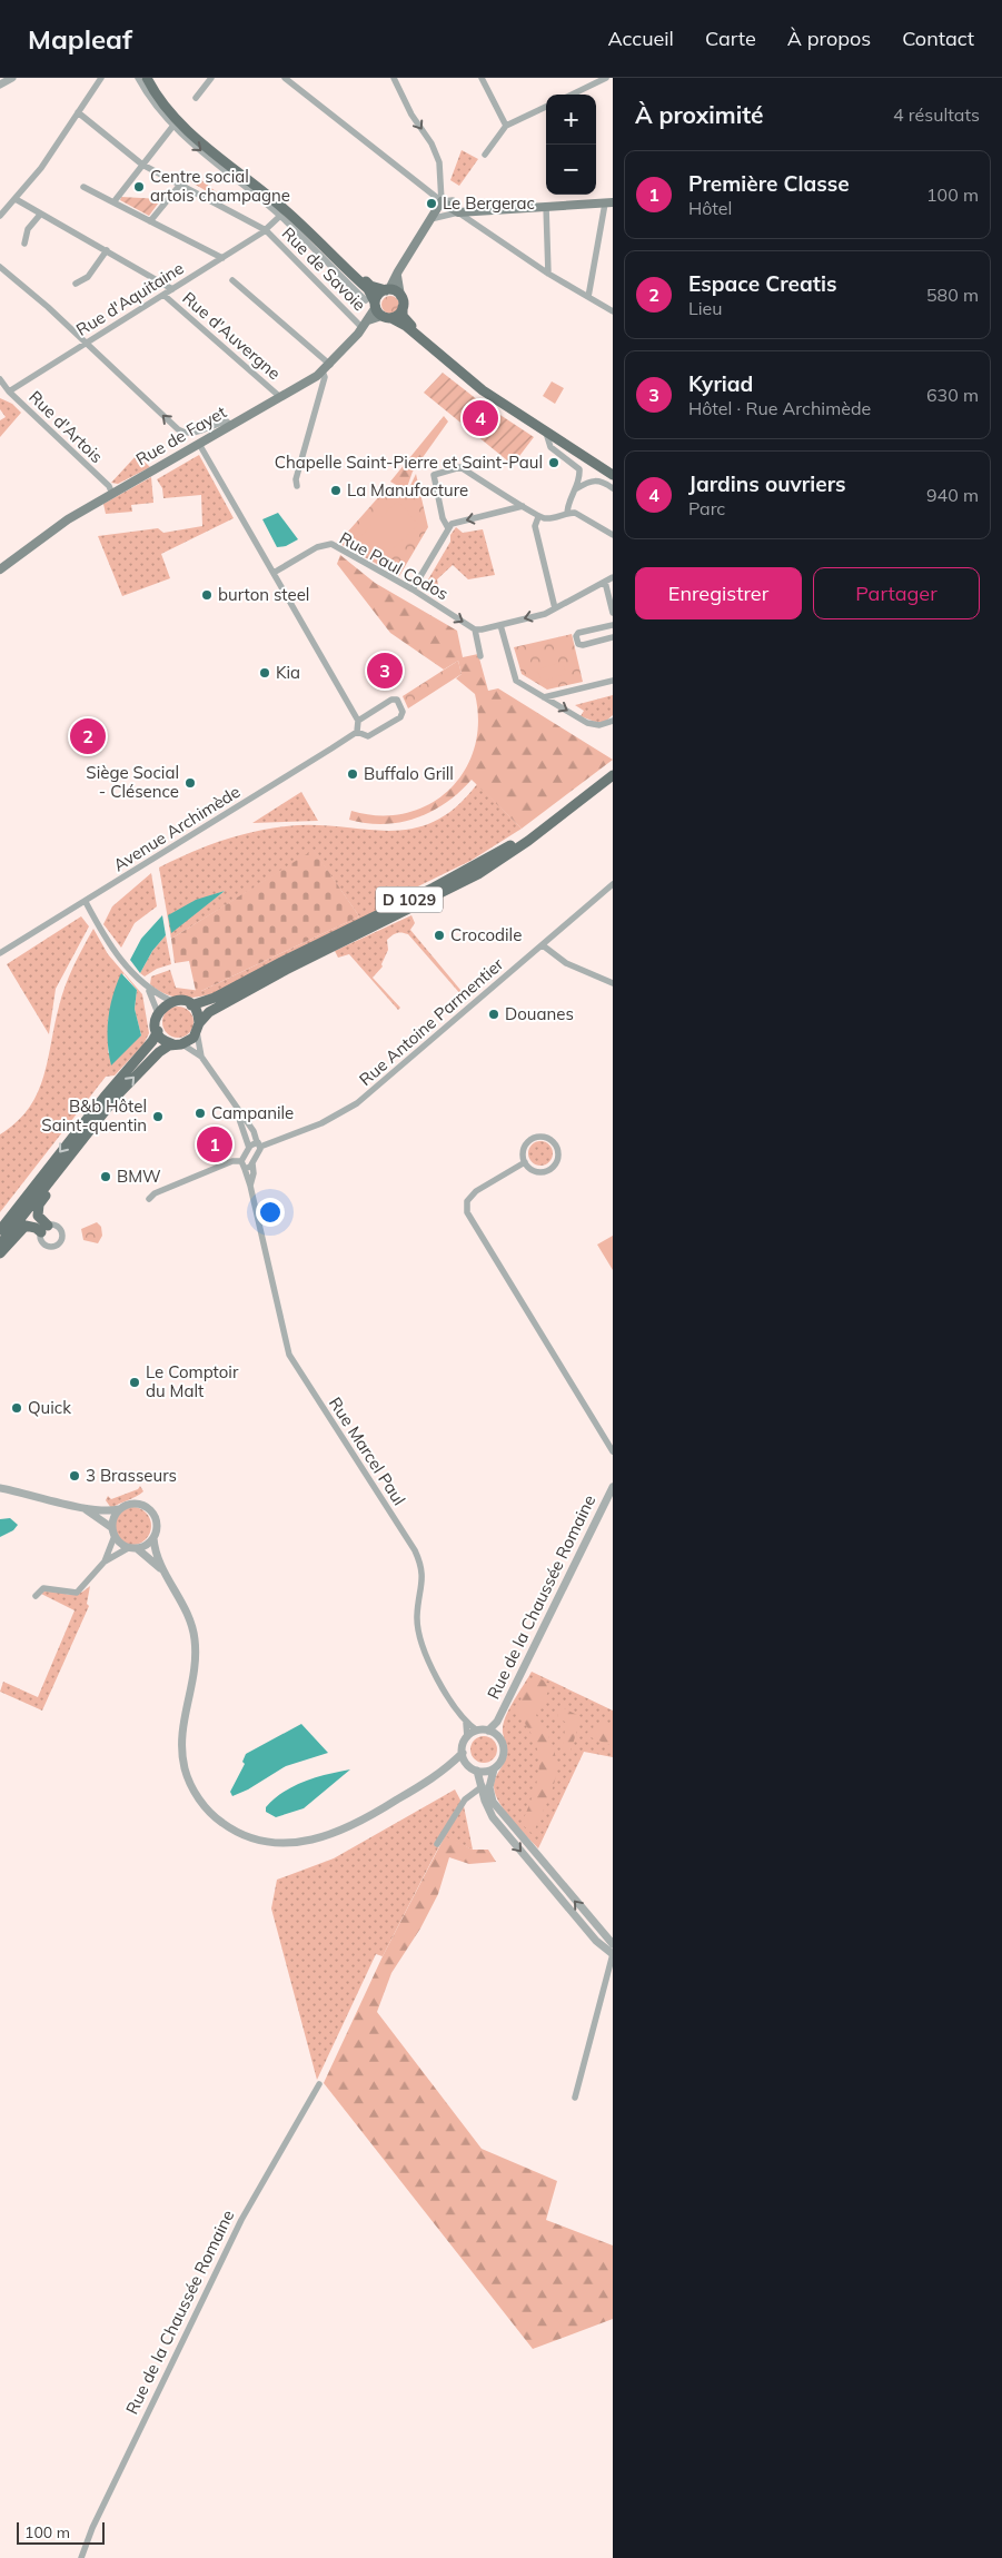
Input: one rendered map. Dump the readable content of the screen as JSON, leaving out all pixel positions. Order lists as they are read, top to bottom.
{
  "streets": {
    "main road": ["Rue de Fayet", "D 1029"],
    "street": [
      "Rue de Savoie",
      "Rue d'Aquitaine",
      "Rue d'Auvergne",
      "Rue d'Artois",
      "Rue Paul Codos",
      "Avenue Archimède",
      "Rue Antoine Parmentier",
      "Rue Marcel Paul",
      "Rue de la Chaussée Romaine"
    ]
  },
  "crossings": [
    ["Rue de Savoie", "Rue d'Aquitaine"],
    ["Rue de Savoie", "Rue de Fayet"],
    ["Rue d'Aquitaine", "Rue d'Auvergne"],
    ["Rue d'Aquitaine", "Rue d'Artois"],
    ["Rue d'Auvergne", "Rue de Fayet"],
    ["Rue d'Artois", "Rue de Fayet"],
    ["Rue Marcel Paul", "Rue de la Chaussée Romaine"]
  ],
  "places": [
    "Centre social artois champagne",
    "Le Bergerac",
    "Chapelle Saint-Pierre et Saint-Paul",
    "La Manufacture",
    "burton steel",
    "Kia",
    "Buffalo Grill",
    "Siège Social - Clésence",
    "Crocodile",
    "Douanes",
    "Campanile",
    "B&b Hôtel Saint-quentin",
    "BMW",
    "Le Comptoir du Malt",
    "Quick",
    "3 Brasseurs"
  ],
  "scale_bar": "100 m",
  "page": {
    "header": "Mapleaf",
    "nav": [
      "Accueil",
      "Carte",
      "À propos",
      "Contact"
    ],
    "heading": ["À proximité", "4 résultats"],
    "map_buttons": ["+", "−"],
    "list": [
      {
        "mark": "1",
        "name": "Première Classe",
        "note": "Hôtel",
        "value": "100 m"
      },
      {
        "mark": "2",
        "name": "Espace Creatis",
        "note": "Lieu",
        "value": "580 m"
      },
      {
        "mark": "3",
        "name": "Kyriad",
        "note": "Hôtel · Rue Archimède",
        "value": "630 m"
      },
      {
        "mark": "4",
        "name": "Jardins ouvriers",
        "note": "Parc",
        "value": "940 m"
      }
    ],
    "pins": [
      "4",
      "3",
      "2",
      "1"
    ],
    "buttons": ["Enregistrer", "Partager"],
    "scale": "100 m"
  }
}
